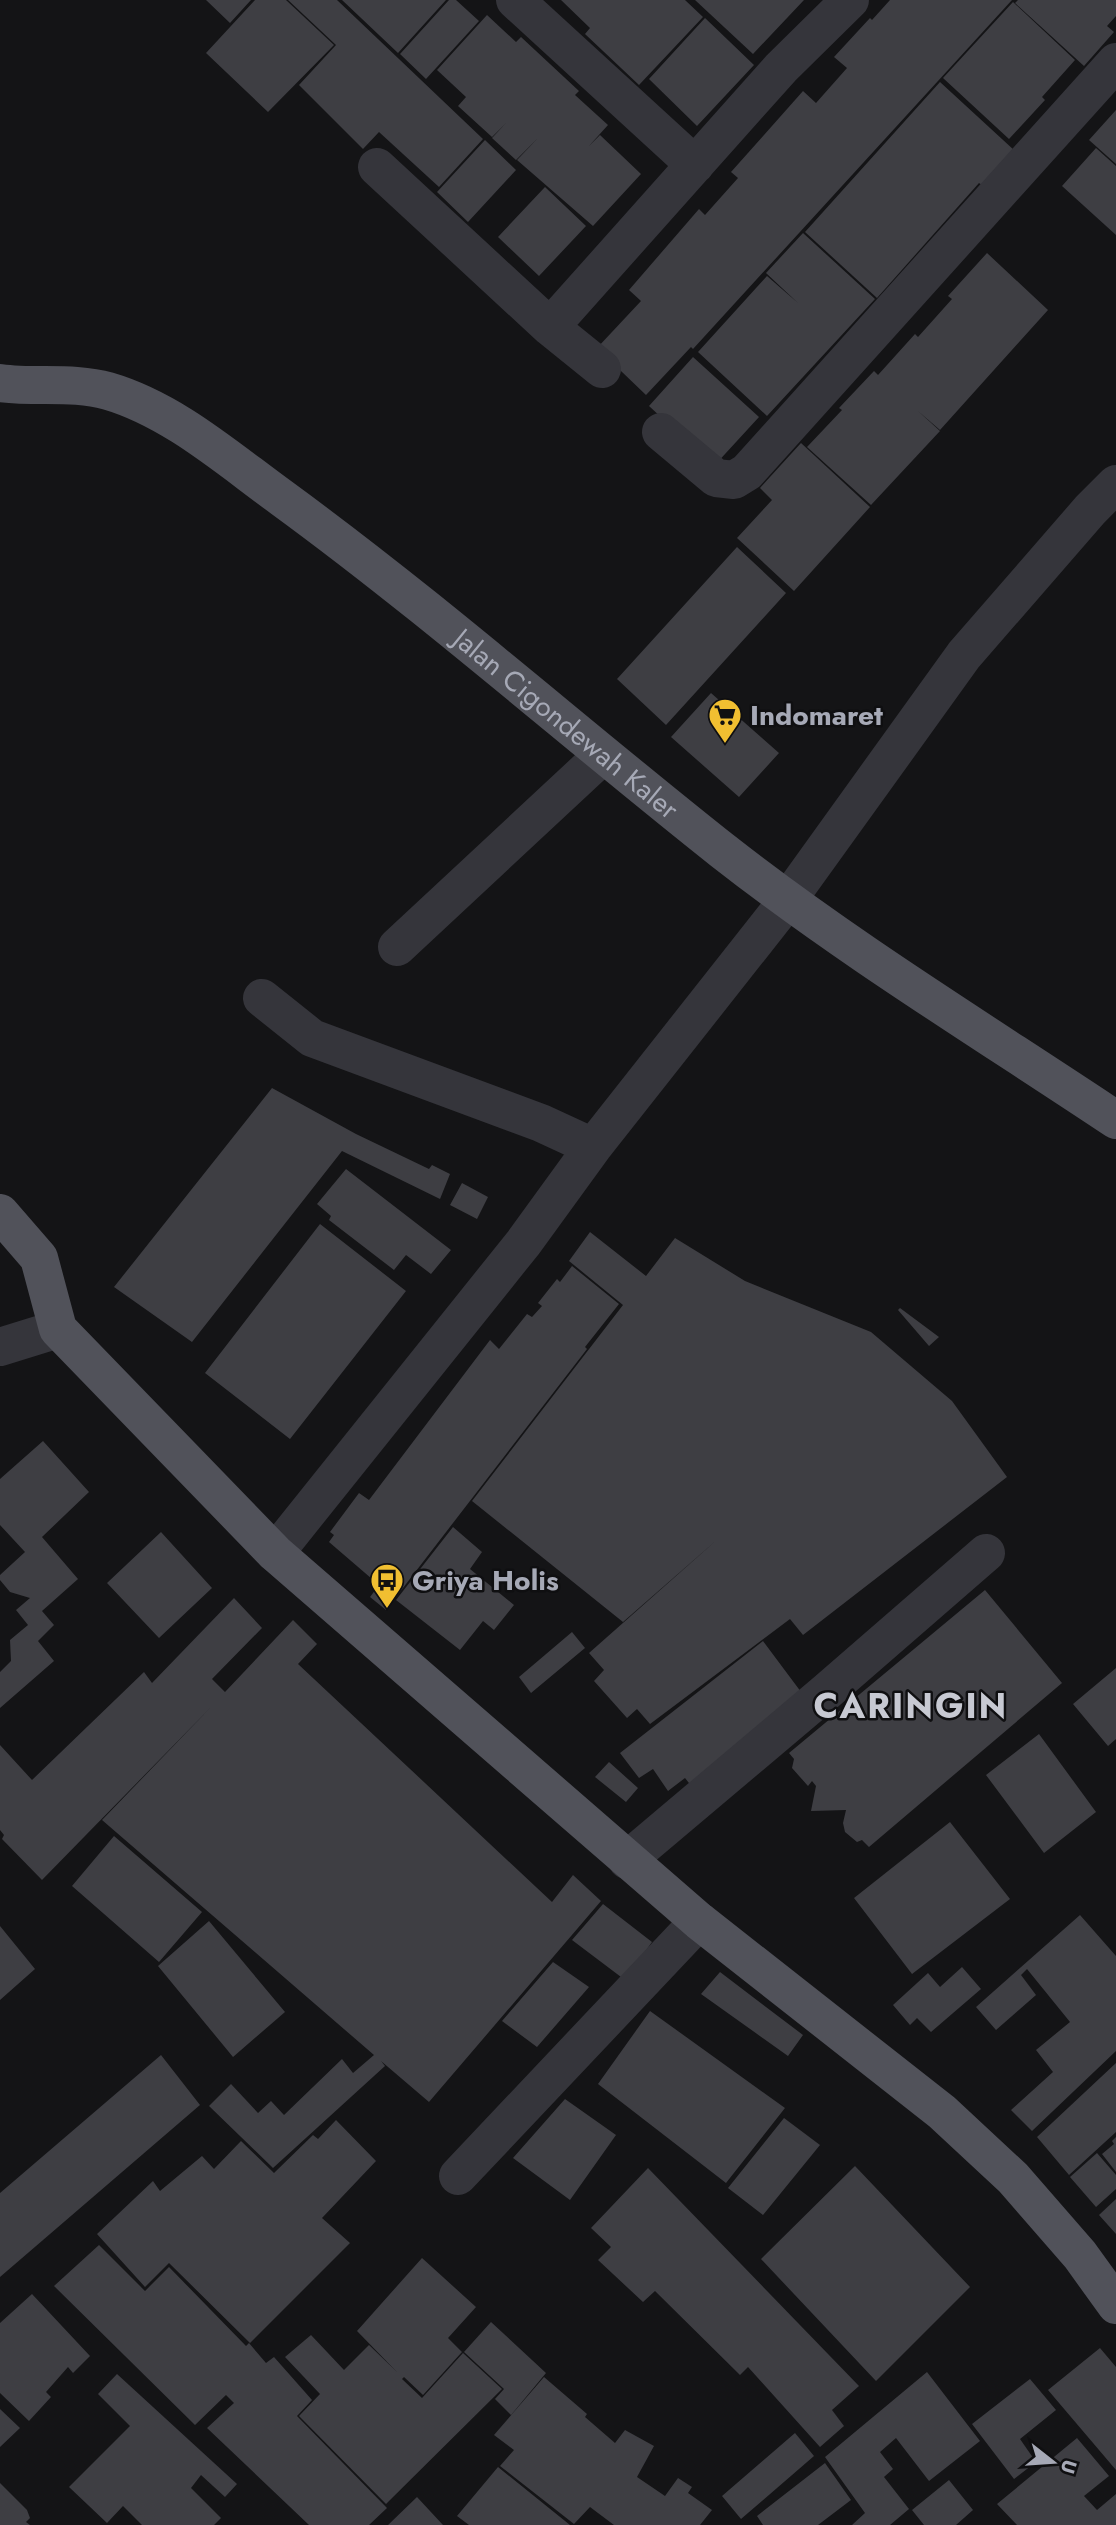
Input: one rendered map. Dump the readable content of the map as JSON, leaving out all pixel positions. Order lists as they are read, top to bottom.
{
  "streets": {
    "main road": ["Jalan Cigondewah Kaler"]
  },
  "districts": ["CARINGIN"],
  "places": {
    "supermarket": ["Indomaret"],
    "bus stop": ["Griya Holis"]
  },
  "north": "right"
}
